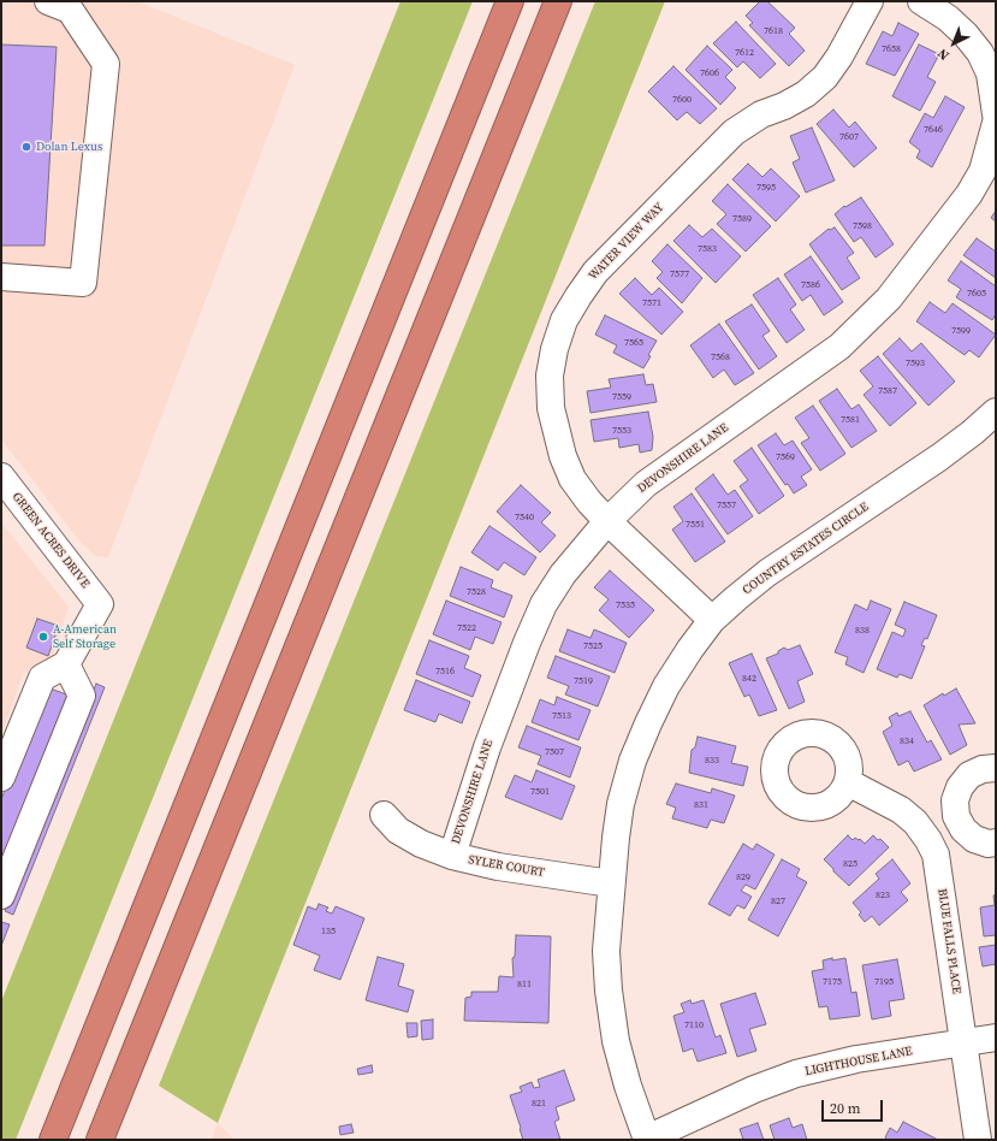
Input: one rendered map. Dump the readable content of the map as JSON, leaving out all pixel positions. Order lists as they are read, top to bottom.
{
  "streets": {
    "street": [
      "WATER VIEW WAY",
      "DEVONSHIRE LANE",
      "GREEN ACRES DRIVE",
      "COUNTRY ESTATES CIRCLE",
      "SYLER COURT",
      "BLUE FALLS PLACE",
      "LIGHTHOUSE LANE"
    ]
  },
  "crossings": [
    ["WATER VIEW WAY", "DEVONSHIRE LANE"],
    ["WATER VIEW WAY", "COUNTRY ESTATES CIRCLE"],
    ["DEVONSHIRE LANE", "SYLER COURT"],
    ["COUNTRY ESTATES CIRCLE", "SYLER COURT"],
    ["COUNTRY ESTATES CIRCLE", "LIGHTHOUSE LANE"],
    ["BLUE FALLS PLACE", "LIGHTHOUSE LANE"]
  ],
  "places": ["Dolan Lexus", "A-American Self Storage"],
  "house_numbers": [
    "7618",
    "7658",
    "7612",
    "7606",
    "7600",
    "7646",
    "7607",
    "7595",
    "7589",
    "7598",
    "7583",
    "7577",
    "7586",
    "7605",
    "7571",
    "7599",
    "7565",
    "7568",
    "7593",
    "7587",
    "7559",
    "7581",
    "7553",
    "7569",
    "7557",
    "7540",
    "7551",
    "7528",
    "7535",
    "7522",
    "838",
    "7525",
    "7516",
    "842",
    "7519",
    "7513",
    "834",
    "7507",
    "833",
    "7501",
    "831",
    "825",
    "829",
    "823",
    "827",
    "135",
    "7175",
    "7195",
    "811",
    "7110",
    "821"
  ],
  "scale_bar": "20 m",
  "north": "bottom left"
}
